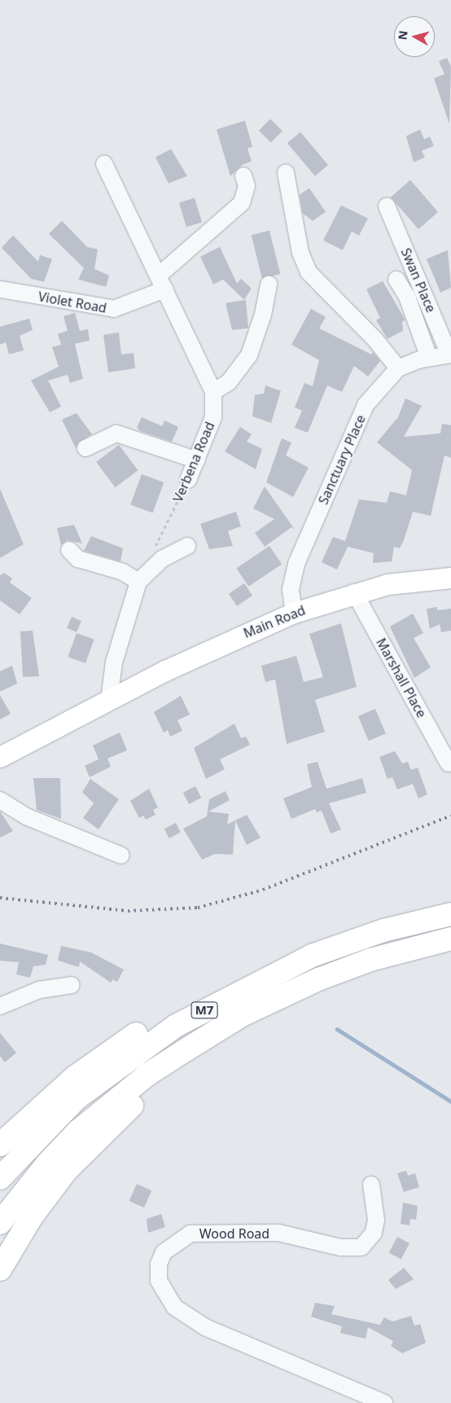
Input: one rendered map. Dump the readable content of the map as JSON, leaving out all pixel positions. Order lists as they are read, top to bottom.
{
  "streets": {
    "highway": ["M7"],
    "main road": ["Main Road"],
    "street": [
      "Swan Place",
      "Violet Road",
      "Sanctuary Place",
      "Verbena Road",
      "Marshall Place",
      "Wood Road"
    ]
  },
  "crossings": [
    ["Violet Road", "Verbena Road"],
    ["Sanctuary Place", "Main Road"],
    ["Main Road", "Marshall Place"]
  ],
  "north": "left"
}
